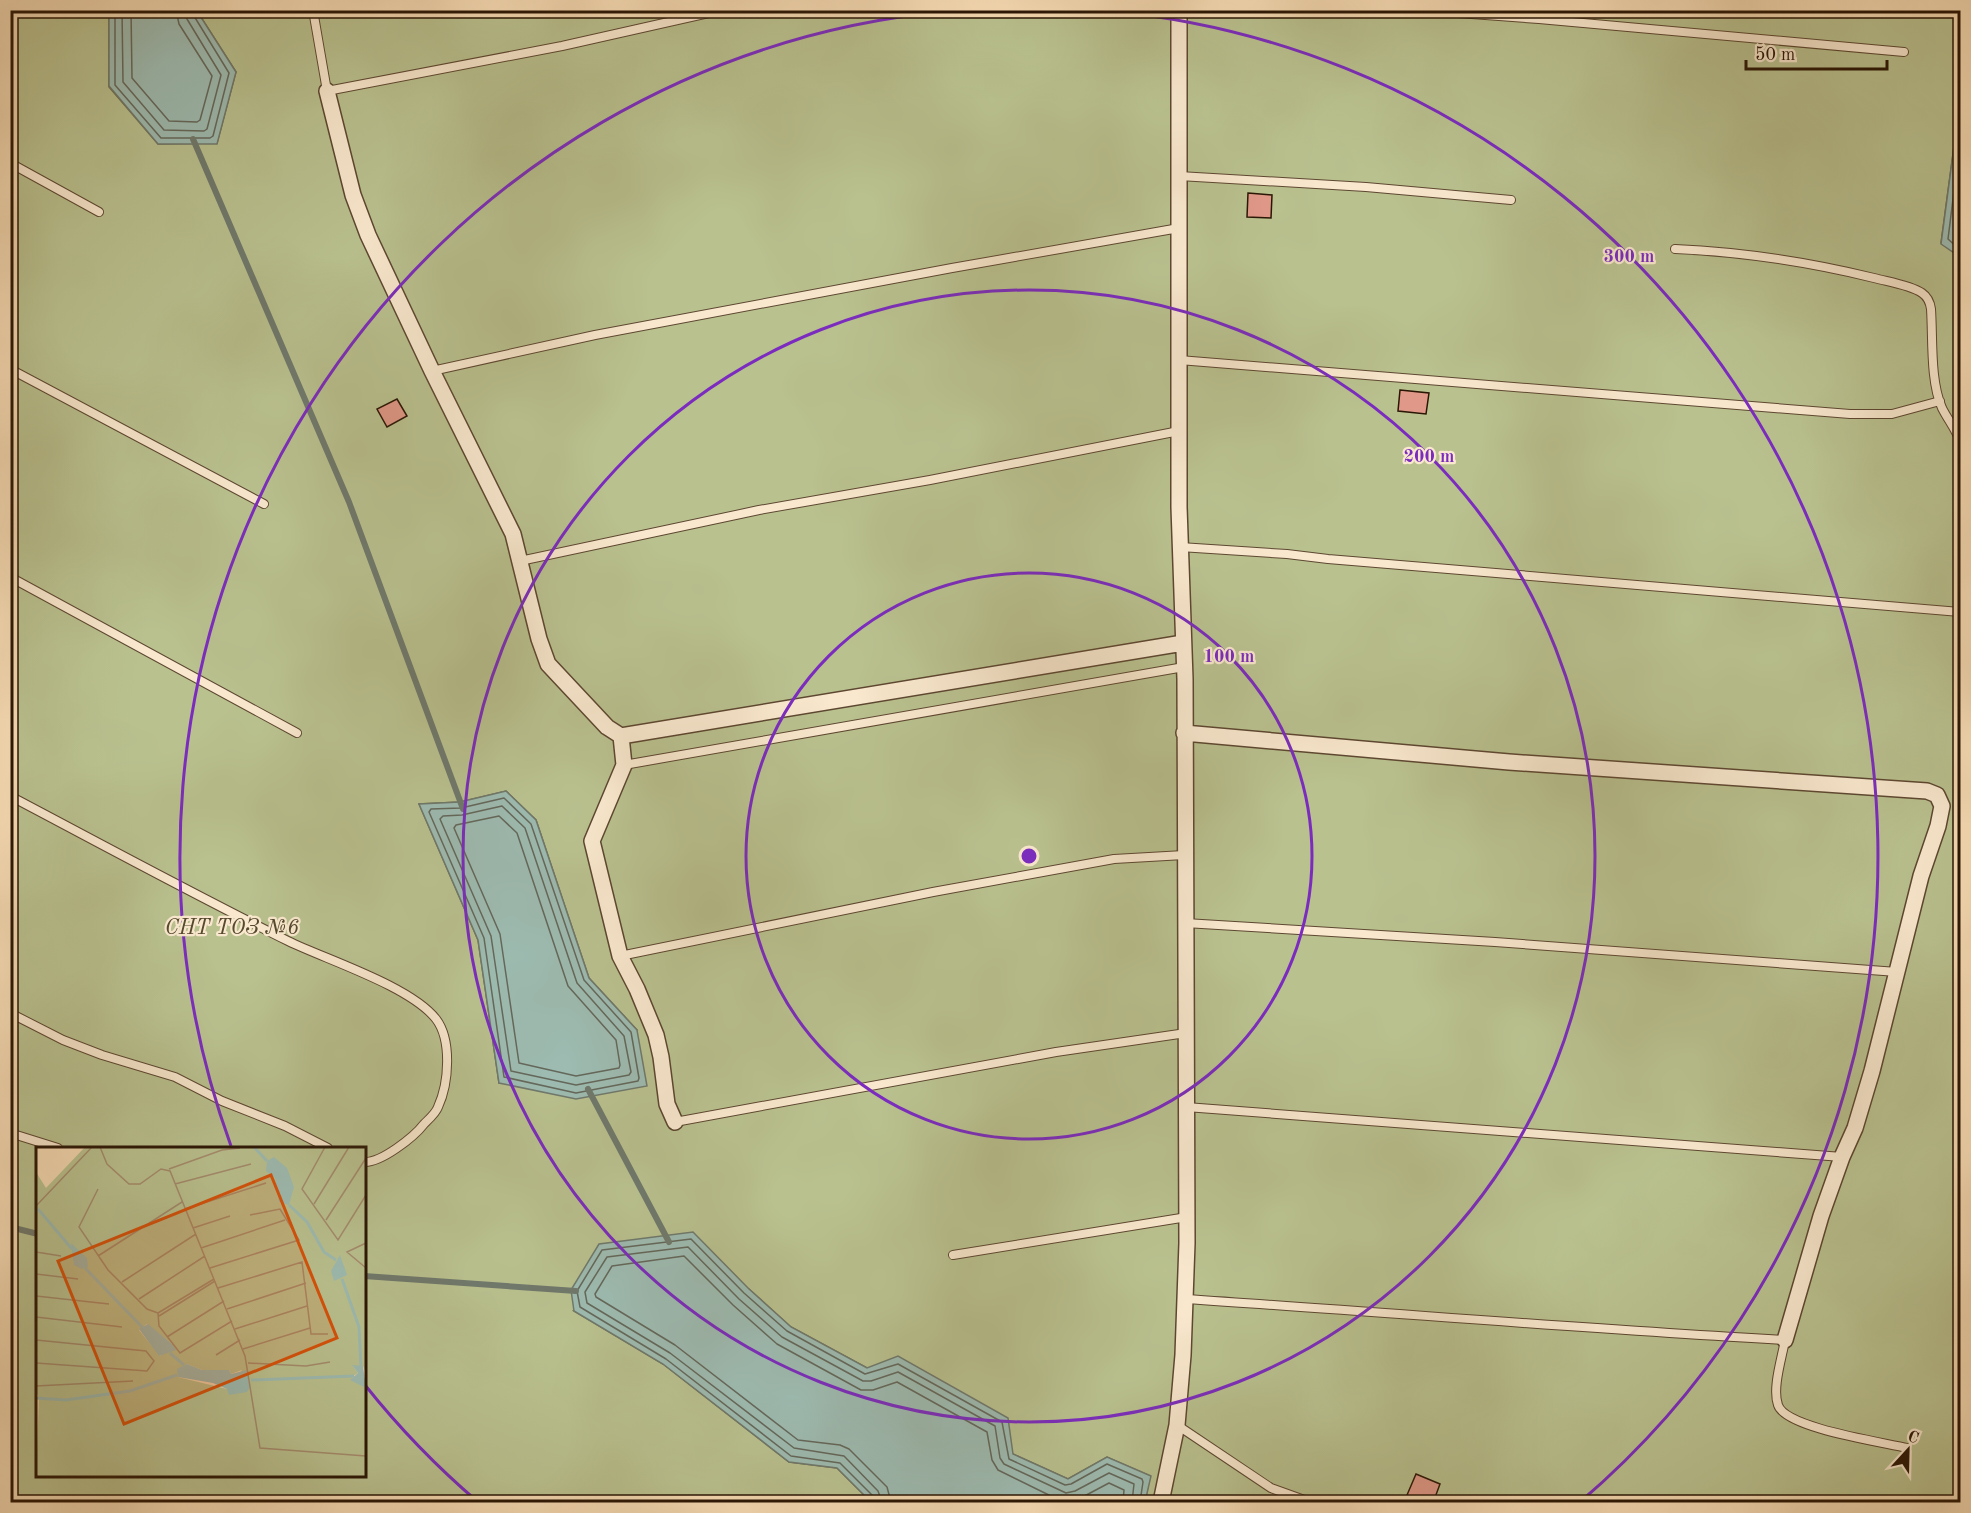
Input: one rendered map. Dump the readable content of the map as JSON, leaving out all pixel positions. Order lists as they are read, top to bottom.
{
  "parks": ["СНТ ТОЗ №6"],
  "scale_bar": "50 m",
  "north": "top",
  "rings": ["300 m", "200 m", "100 m"]
}
